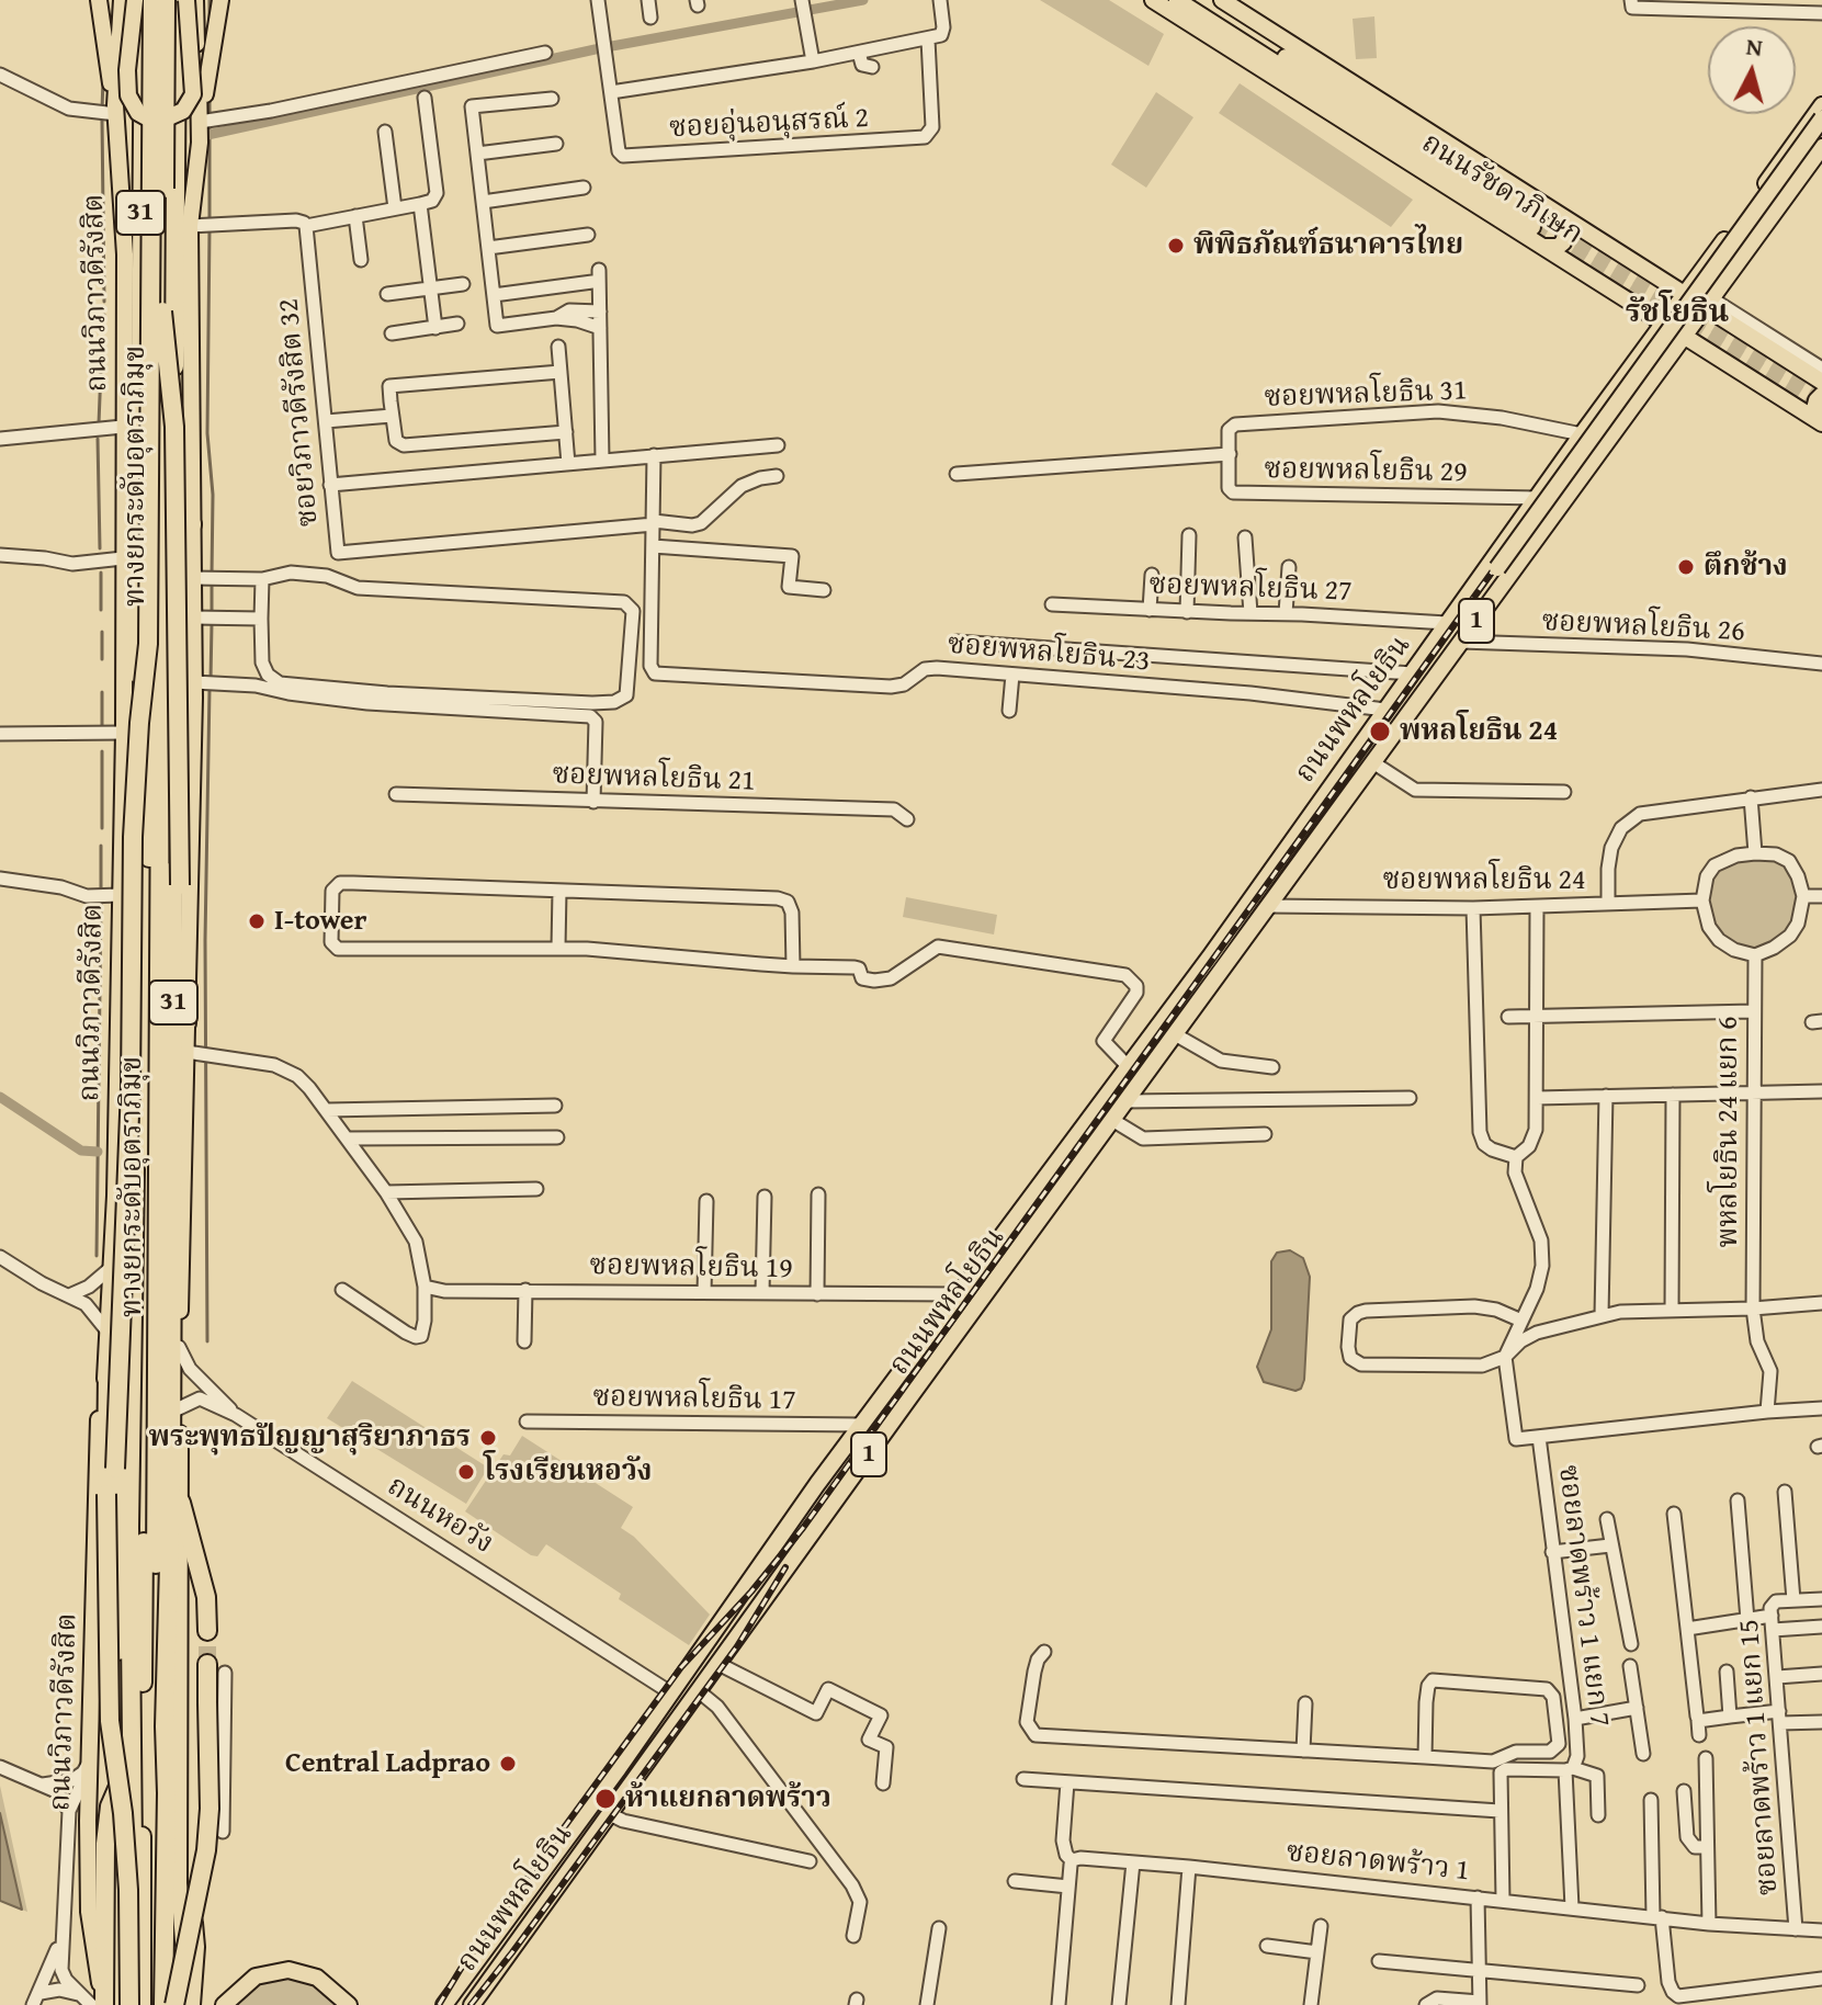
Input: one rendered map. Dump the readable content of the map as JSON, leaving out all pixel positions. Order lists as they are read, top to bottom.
{
  "streets": {
    "highway": ["31", "ถนนวิภาวดีรังสิต", "ทางยกระดับอุตราภิมุข"],
    "main road": ["ถนนรัชดาภิเษก", "1", "ถนนพหลโยธิน"],
    "street": [
      "ซอยอุ่นอนุสรณ์ 2",
      "ซอยพหลโยธิน 31",
      "ซอยวิภาวดีรังสิต 32",
      "ซอยพหลโยธิน 29",
      "ซอยพหลโยธิน 27",
      "ซอยพหลโยธิน 26",
      "ซอยพหลโยธิน 23",
      "ซอยพหลโยธิน 21",
      "ซอยพหลโยธิน 24",
      "พหลโยธิน 24 แยก 6",
      "ซอยพหลโยธิน 19",
      "ซอยพหลโยธิน 17",
      "ถนนหอวัง",
      "ซอยลาดพร้าว 1 แยก 7",
      "ซอยลาดพร้าว 1 แยก 15",
      "ซอยลาดพร้าว 1"
    ]
  },
  "crossings": [
    ["ถนนรัชดาภิเษก", "ถนนพหลโยธิน"],
    ["31", "ถนนหอวัง"],
    ["ซอยพหลโยธิน 31", "ซอยพหลโยธิน 29"],
    ["ซอยพหลโยธิน 31", "ถนนพหลโยธิน"],
    ["ซอยพหลโยธิน 29", "ถนนพหลโยธิน"],
    ["ซอยพหลโยธิน 27", "ถนนพหลโยธิน"],
    ["ซอยพหลโยธิน 26", "ถนนพหลโยธิน"],
    ["ซอยพหลโยธิน 23", "ถนนพหลโยธิน"],
    ["ถนนพหลโยธิน", "ซอยพหลโยธิน 24"],
    ["ถนนพหลโยธิน", "ซอยพหลโยธิน 19"],
    ["ถนนพหลโยธิน", "ซอยพหลโยธิน 17"],
    ["ถนนพหลโยธิน", "ถนนหอวัง"],
    ["ซอยพหลโยธิน 24", "พหลโยธิน 24 แยก 6"],
    ["ซอยลาดพร้าว 1 แยก 7", "ซอยลาดพร้าว 1"],
    ["ซอยลาดพร้าว 1 แยก 15", "ซอยลาดพร้าว 1"]
  ],
  "districts": ["รัชโยธิน"],
  "places": [
    "พิพิธภัณฑ์ธนาคารไทย",
    "ตึกช้าง",
    "พหลโยธิน 24",
    "I-tower",
    "พระพุทธปัญญาสุริยาภาธร",
    "โรงเรียนหอวัง",
    "Central Ladprao",
    "ห้าแยกลาดพร้าว"
  ],
  "north": "top"
}
